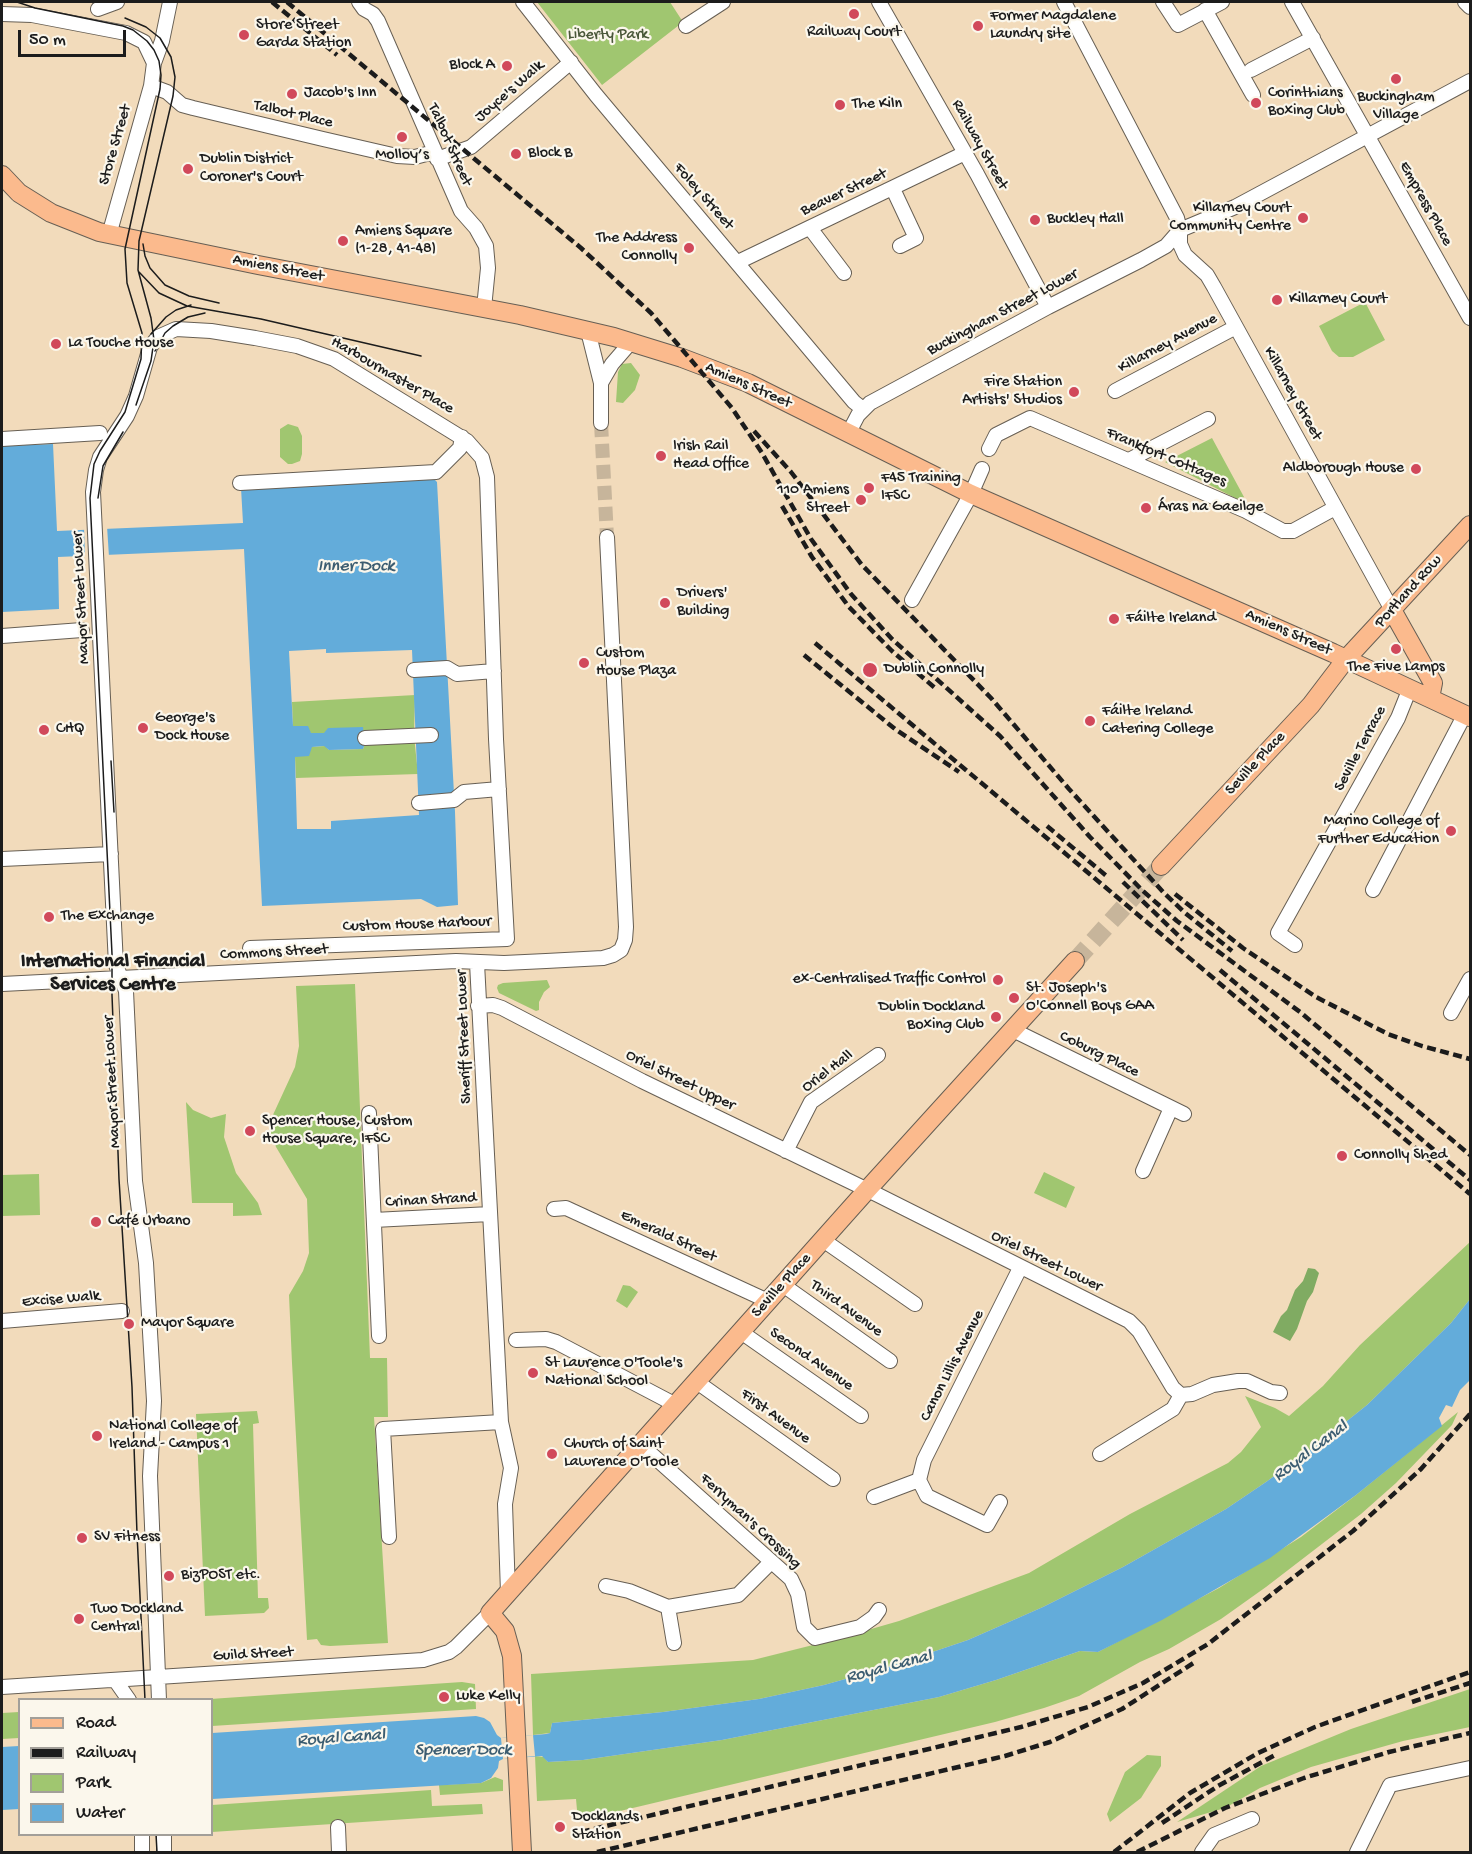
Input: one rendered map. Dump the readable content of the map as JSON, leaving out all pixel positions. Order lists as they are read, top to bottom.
{
  "streets": {
    "main road": ["Amiens Street", "Portland Row", "Seville Place"],
    "street": [
      "Joyce's Walk",
      "Talbot Place",
      "Store Street",
      "Talbot Street",
      "Railway Street",
      "Beaver Street",
      "Foley Street",
      "Empress Place",
      "Buckingham Street Lower",
      "Killarney Avenue",
      "Harbourmaster Place",
      "Killarney Street",
      "Frankfort Cottages",
      "Mayor Street Lower",
      "Seville Terrace",
      "Custom House Harbour",
      "Commons Street",
      "Sheriff Street Lower",
      "Coburg Place",
      "Oriel Hall",
      "Oriel Street Upper",
      "Crinan Strand",
      "Emerald Street",
      "Oriel Street Lower",
      "Excise Walk",
      "Third Avenue",
      "Second Avenue",
      "Canon Lillis Avenue",
      "First Avenue",
      "Ferryman's Crossing",
      "Guild Street"
    ]
  },
  "crossings": [
    ["Joyce's Walk", "Talbot Place"],
    ["Joyce's Walk", "Talbot Street"],
    ["Joyce's Walk", "Foley Street"],
    ["Talbot Place", "Store Street"],
    ["Talbot Place", "Talbot Street"],
    ["Store Street", "Amiens Street"],
    ["Talbot Street", "Amiens Street"],
    ["Railway Street", "Beaver Street"],
    ["Railway Street", "Buckingham Street Lower"],
    ["Beaver Street", "Foley Street"],
    ["Foley Street", "Buckingham Street Lower"],
    ["Empress Place", "Buckingham Street Lower"],
    ["Amiens Street", "Portland Row"],
    ["Amiens Street", "Seville Terrace"],
    ["Amiens Street", "Seville Place"],
    ["Buckingham Street Lower", "Killarney Street"],
    ["Killarney Avenue", "Killarney Street"],
    ["Harbourmaster Place", "Mayor Street Lower"],
    ["Harbourmaster Place", "Custom House Harbour"],
    ["Killarney Street", "Frankfort Cottages"],
    ["Killarney Street", "Portland Row"],
    ["Portland Row", "Seville Place"],
    ["Mayor Street Lower", "Commons Street"],
    ["Mayor Street Lower", "Guild Street"],
    ["Seville Place", "Sheriff Street Lower"],
    ["Seville Place", "Coburg Place"],
    ["Seville Place", "Oriel Street Upper"],
    ["Seville Place", "Emerald Street"],
    ["Seville Place", "Oriel Street Lower"],
    ["Seville Place", "Third Avenue"],
    ["Seville Place", "Second Avenue"],
    ["Seville Place", "First Avenue"],
    ["Seville Place", "Ferryman's Crossing"],
    ["Seville Place", "Guild Street"],
    ["Commons Street", "Sheriff Street Lower"],
    ["Sheriff Street Lower", "Oriel Street Upper"],
    ["Sheriff Street Lower", "Crinan Strand"],
    ["Oriel Hall", "Oriel Street Upper"],
    ["Oriel Street Upper", "Oriel Street Lower"],
    ["Oriel Street Lower", "Canon Lillis Avenue"]
  ],
  "districts": ["International Financial Services Centre"],
  "water": ["Inner Dock", "Royal Canal", "Spencer Dock"],
  "parks": ["Liberty Park"],
  "places": [
    "Railway Court",
    "Former Magdalene Laundry site",
    "Store Street Garda Station",
    "Block A",
    "Buckingham Village",
    "Jacob's Inn",
    "Corinthians Boxing Club",
    "The Kiln",
    "Molloy’s",
    "Block B",
    "Dublin District Coroner's Court",
    "Killarney Court Community Centre",
    "Buckley Hall",
    "Amiens Square (1-28, 41-48)",
    "The Address Connolly",
    "Killarney Court",
    "La Touche House",
    "Fire Station Artists' Studios",
    "Irish Rail Head Office",
    "Aldborough House",
    "F45 Training IFSC",
    "110 Amiens Street",
    "Áras na Gaeilge",
    "Drivers' Building",
    "Fáilte Ireland",
    "The Five Lamps",
    "Custom House Plaza",
    "Dublin Connolly",
    "Fáilte Ireland Catering College",
    "George's Dock House",
    "CHQ",
    "Marino College of Further Education",
    "The Exchange",
    "ex-Centralised Traffic Control",
    "St. Joseph's O'Connell Boys GAA",
    "Dublin Dockland Boxing Club",
    "Spencer House, Custom House Square, IFSC",
    "Connolly Shed",
    "Café Urbano",
    "Mayor Square",
    "St Laurence O'Toole's National School",
    "National College of Ireland - Campus 1",
    "Church of Saint Lawrence O'Toole",
    "SV Fitness",
    "BizPOST etc.",
    "Two Dockland Central",
    "Luke Kelly",
    "Docklands Station"
  ],
  "legend": [
    "Road",
    "Railway",
    "Park",
    "Water"
  ],
  "scale_bar": "50 m"
}
